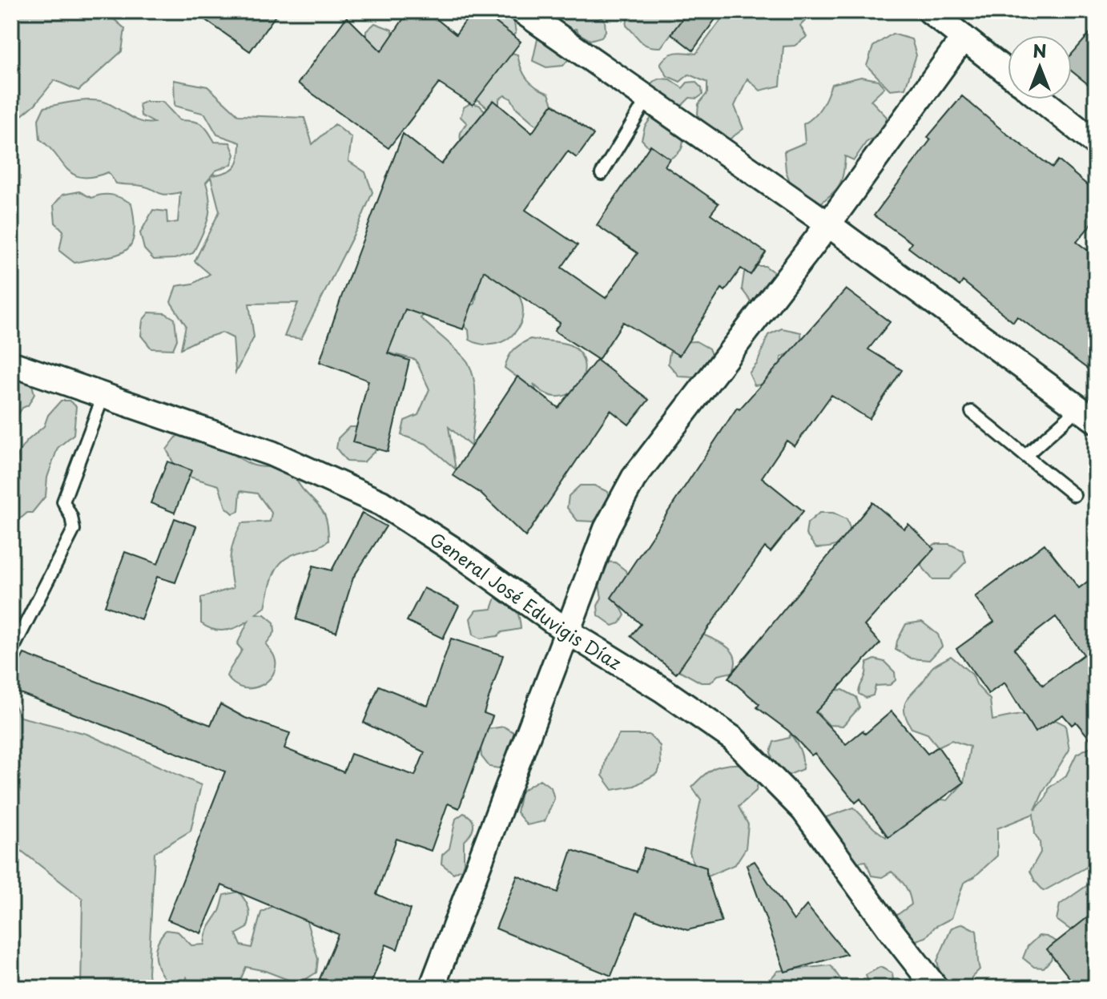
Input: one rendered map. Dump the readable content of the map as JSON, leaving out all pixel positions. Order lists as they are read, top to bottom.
{
  "streets": {
    "street": ["General José Eduvigis Díaz"]
  },
  "north": "top"
}
